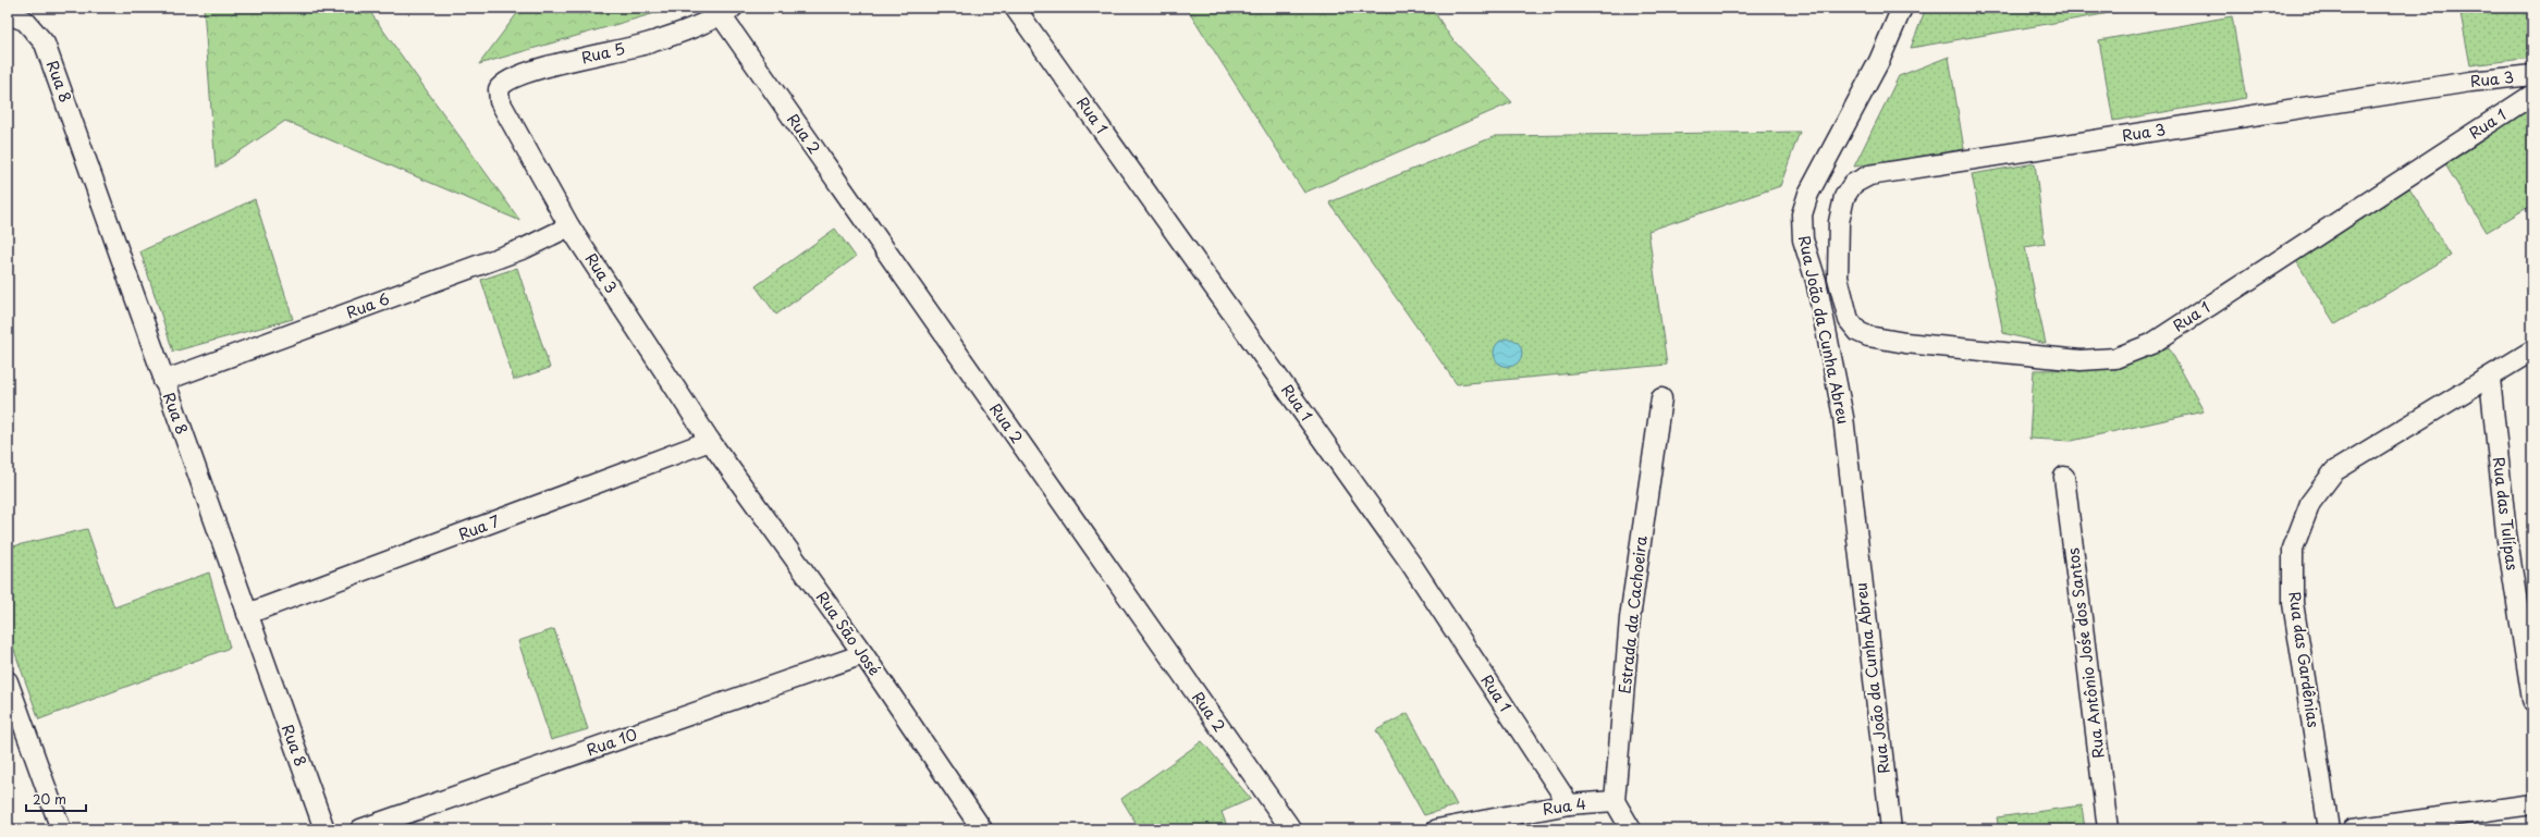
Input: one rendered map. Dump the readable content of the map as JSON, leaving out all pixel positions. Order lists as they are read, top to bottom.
{
  "streets": {
    "street": [
      "Rua 5",
      "Rua 3",
      "Rua 8",
      "Rua 1",
      "Rua 2",
      "Rua 6",
      "Rua João da Cunha Abreu",
      "Rua das Tulípas",
      "Rua 7",
      "Estrada da Cachoeira",
      "Rua São José",
      "Rua Antônio Jośe dos Santos",
      "Rua das Gardênias",
      "Rua 10",
      "Rua 4"
    ]
  },
  "crossings": [
    ["Rua 5", "Rua 3"],
    ["Rua 5", "Rua 2"],
    ["Rua 3", "Rua 1"],
    ["Rua 3", "Rua 6"],
    ["Rua 3", "Rua 7"],
    ["Rua 3", "Rua São José"],
    ["Rua 8", "Rua 6"],
    ["Rua 8", "Rua 7"],
    ["Rua 1", "Rua 4"],
    ["Rua das Tulípas", "Rua das Gardênias"],
    ["Rua 7", "Rua São José"],
    ["Estrada da Cachoeira", "Rua 4"],
    ["Rua São José", "Rua 10"]
  ],
  "scale_bar": "20 m"
}
